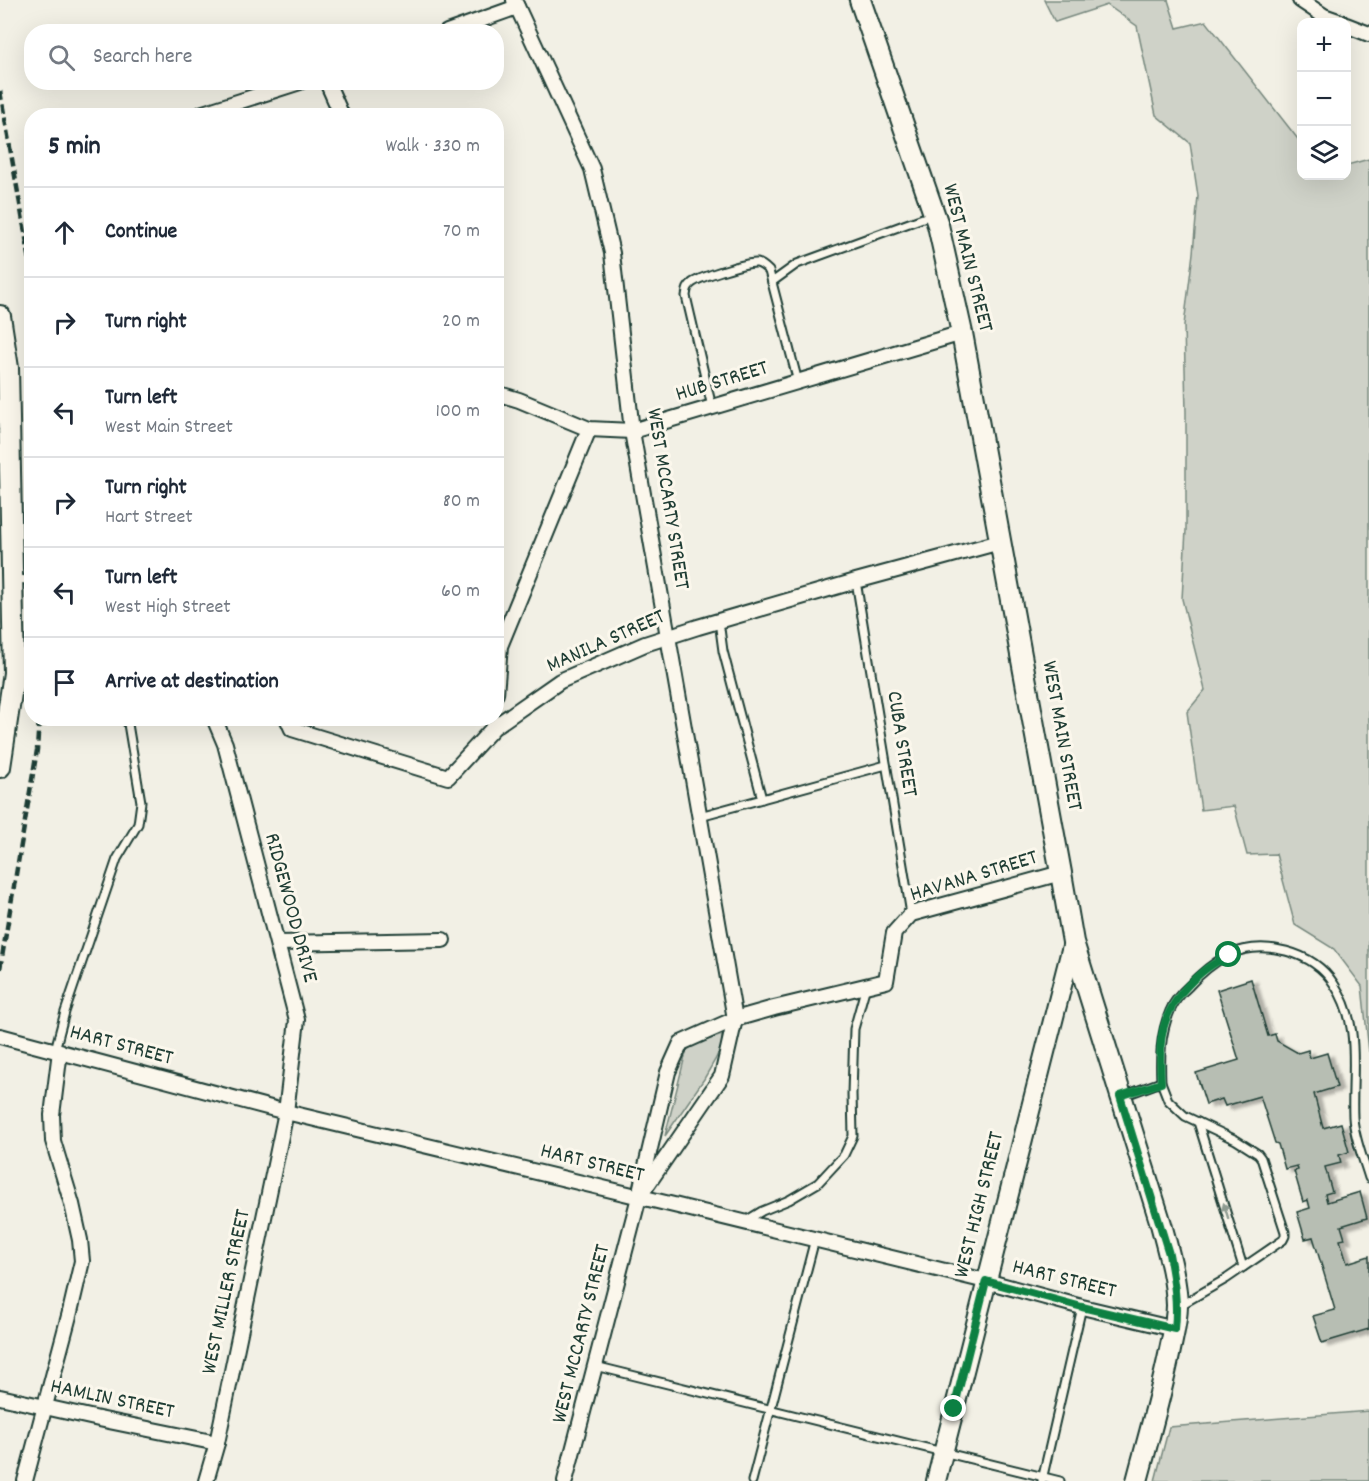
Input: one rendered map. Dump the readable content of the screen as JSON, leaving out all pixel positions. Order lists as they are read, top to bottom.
{
  "streets": {
    "main road": ["WEST MAIN STREET"],
    "street": [
      "HUB STREET",
      "WEST MCCARTY STREET",
      "MANILA STREET",
      "HAVANA STREET",
      "RIDGEWOOD DRIVE",
      "HART STREET",
      "WEST HIGH STREET",
      "WEST MILLER STREET",
      "HAMLIN STREET"
    ],
    "lane": ["CUBA STREET"]
  },
  "crossings": [
    ["WEST MAIN STREET", "HUB STREET"],
    ["WEST MAIN STREET", "MANILA STREET"],
    ["WEST MAIN STREET", "HAVANA STREET"],
    ["WEST MAIN STREET", "HART STREET"],
    ["WEST MAIN STREET", "WEST HIGH STREET"],
    ["HUB STREET", "WEST MCCARTY STREET"],
    ["WEST MCCARTY STREET", "MANILA STREET"],
    ["WEST MCCARTY STREET", "HAVANA STREET"],
    ["WEST MCCARTY STREET", "HART STREET"],
    ["MANILA STREET", "CUBA STREET"],
    ["CUBA STREET", "HAVANA STREET"],
    ["RIDGEWOOD DRIVE", "HART STREET"],
    ["RIDGEWOOD DRIVE", "WEST MILLER STREET"],
    ["HART STREET", "WEST HIGH STREET"],
    ["HART STREET", "WEST MILLER STREET"],
    ["WEST MILLER STREET", "HAMLIN STREET"]
  ],
  "page": {
    "map_buttons": ["+", "−"],
    "search": "Search here",
    "heading": ["5 min", "Walk · 330 m"],
    "list": [
      ["Continue", "70 m"],
      ["Turn right", "20 m"],
      ["Turn left", "West Main Street", "100 m"],
      ["Turn right", "Hart Street", "80 m"],
      ["Turn left", "West High Street", "60 m"],
      "Arrive at destination"
    ]
  }
}
